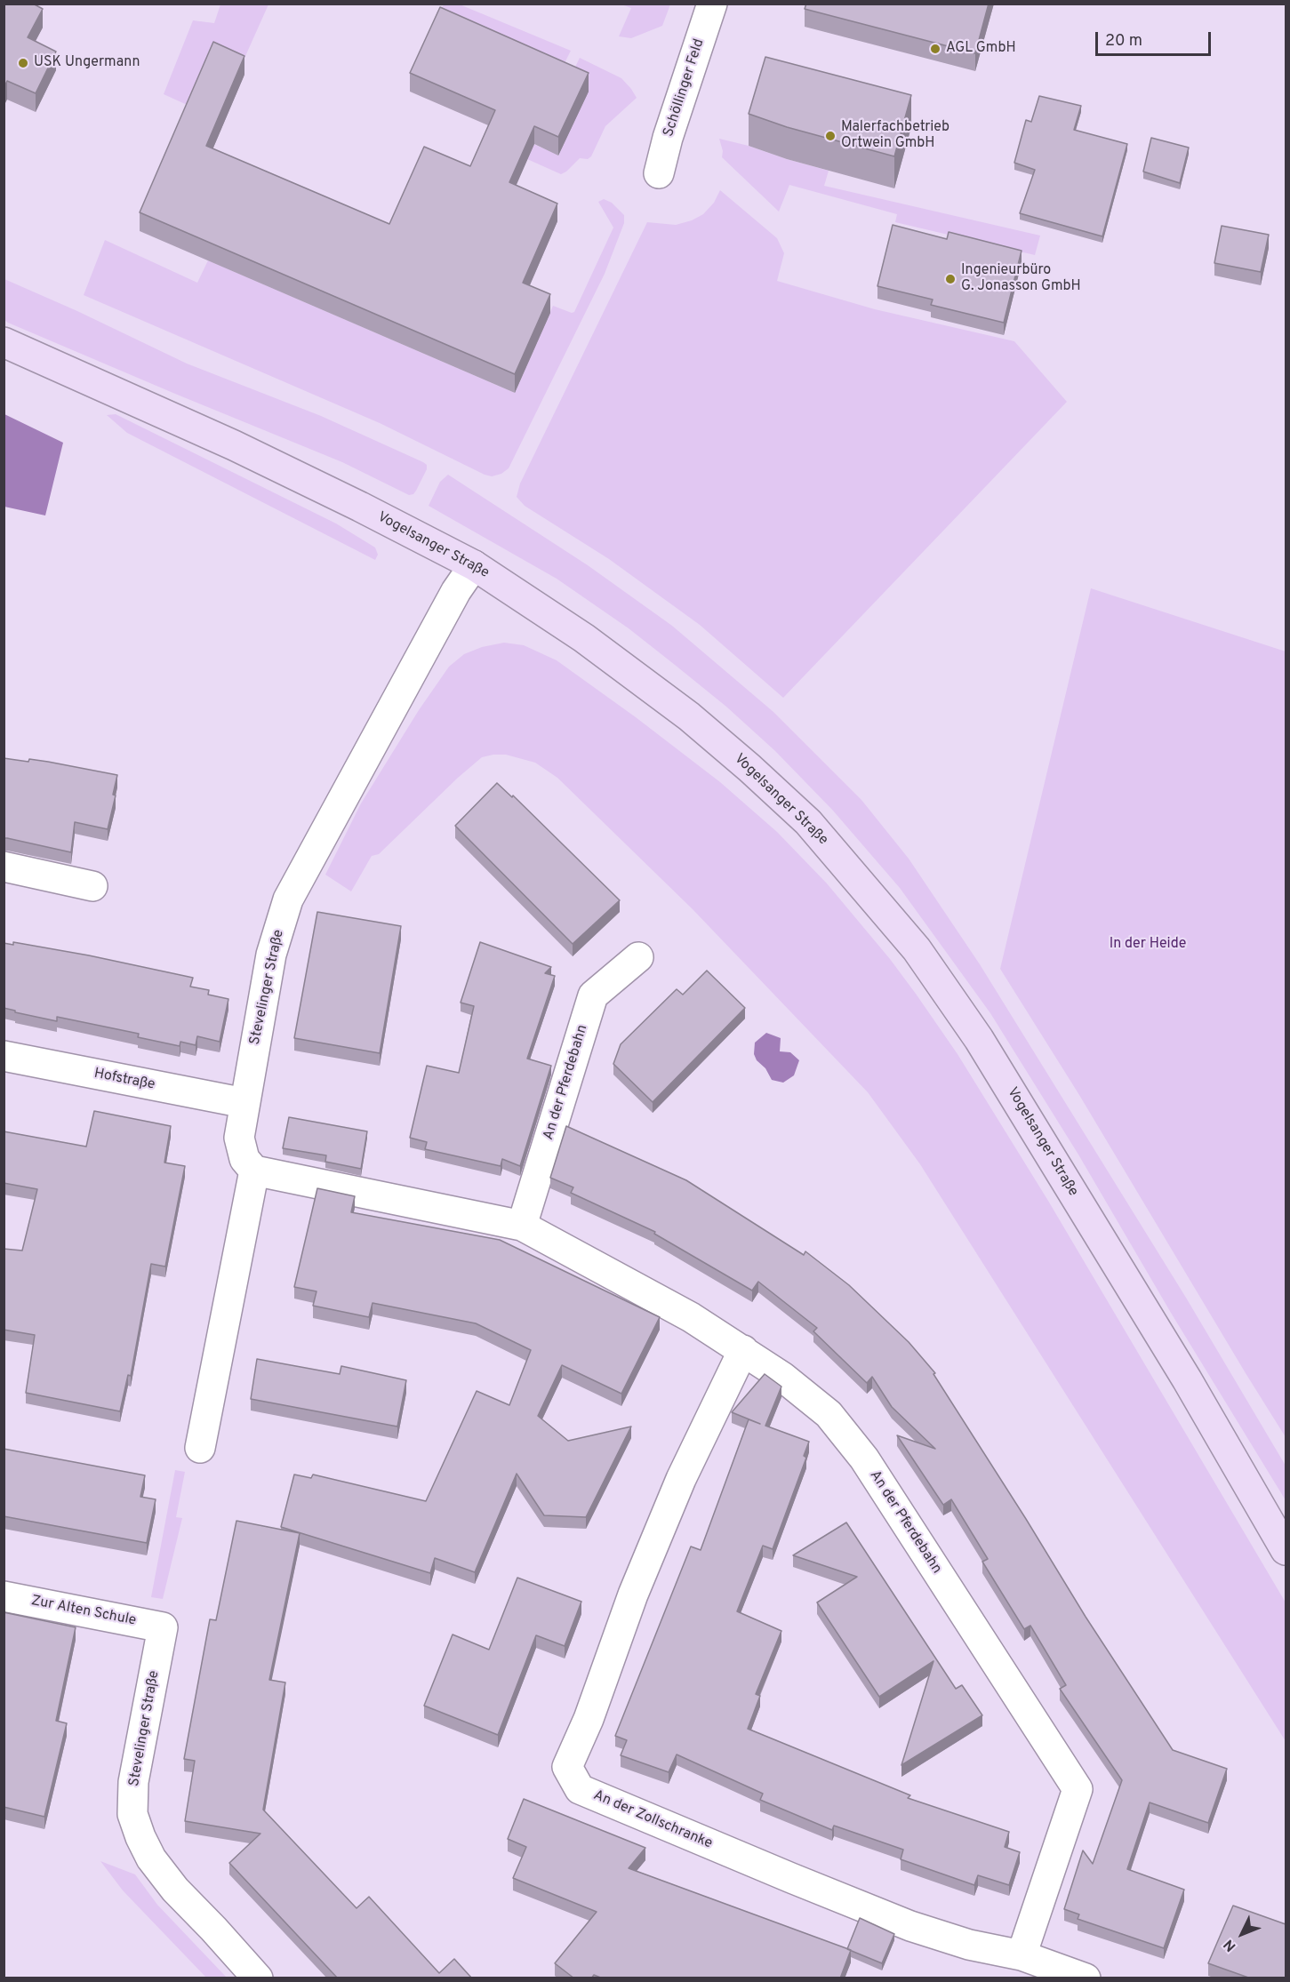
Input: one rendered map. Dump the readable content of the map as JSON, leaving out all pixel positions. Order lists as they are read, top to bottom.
{
  "streets": {
    "main road": ["Vogelsanger Straße"],
    "street": [
      "Schöllinger Feld",
      "Stevelinger Straße",
      "Hofstraße",
      "An der Pferdebahn",
      "Zur Alten Schule",
      "An der Zollschranke"
    ]
  },
  "crossings": [
    ["Vogelsanger Straße", "Stevelinger Straße"],
    ["Stevelinger Straße", "Hofstraße"],
    ["Stevelinger Straße", "An der Pferdebahn"],
    ["Stevelinger Straße", "Zur Alten Schule"],
    ["An der Pferdebahn", "An der Zollschranke"]
  ],
  "parks": ["In der Heide"],
  "places": [
    "AGL GmbH",
    "USK Ungermann",
    "Malerfachbetrieb Ortwein GmbH",
    "Ingenieurbüro G. Jonasson GmbH"
  ],
  "scale_bar": "20 m",
  "north": "bottom left"
}
